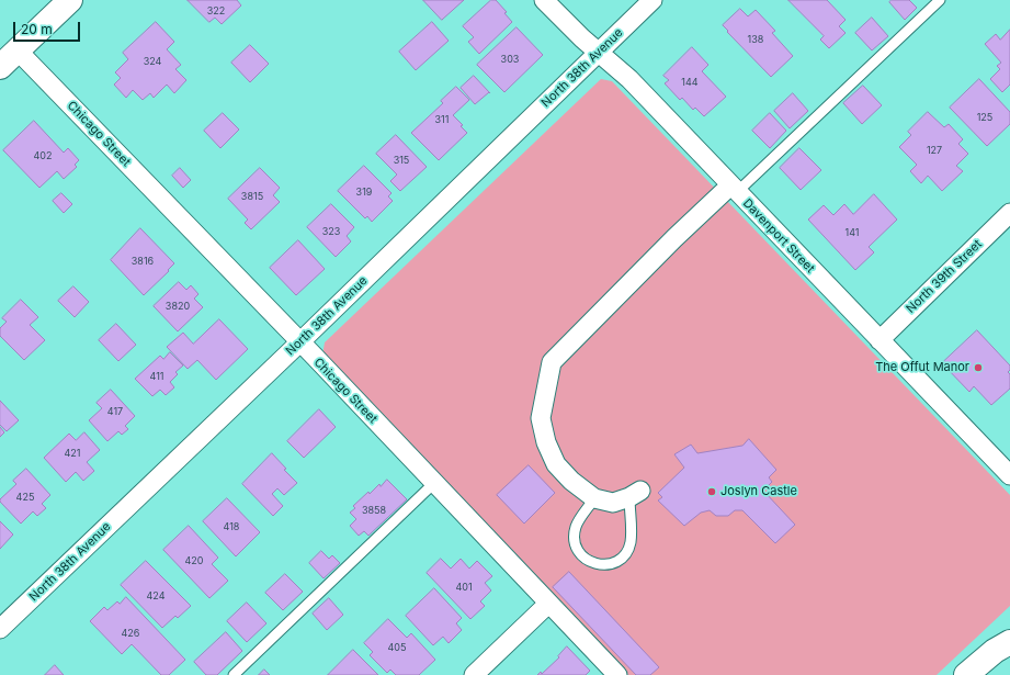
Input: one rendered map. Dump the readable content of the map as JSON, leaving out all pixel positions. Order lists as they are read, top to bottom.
{
  "streets": {
    "street": [
      "North 38th Avenue",
      "Chicago Street",
      "Davenport Street",
      "North 39th Street"
    ]
  },
  "crossings": [
    ["North 38th Avenue", "Chicago Street"],
    ["North 38th Avenue", "Davenport Street"],
    ["Davenport Street", "North 39th Street"]
  ],
  "places": ["The Offut Manor", "Joslyn Castle"],
  "house_numbers": [
    "322",
    "138",
    "303",
    "324",
    "144",
    "125",
    "311",
    "127",
    "402",
    "315",
    "319",
    "3815",
    "323",
    "141",
    "3816",
    "3820",
    "411",
    "417",
    "421",
    "425",
    "3858",
    "418",
    "420",
    "401",
    "424",
    "426",
    "405"
  ],
  "scale_bar": "20 m"
}
